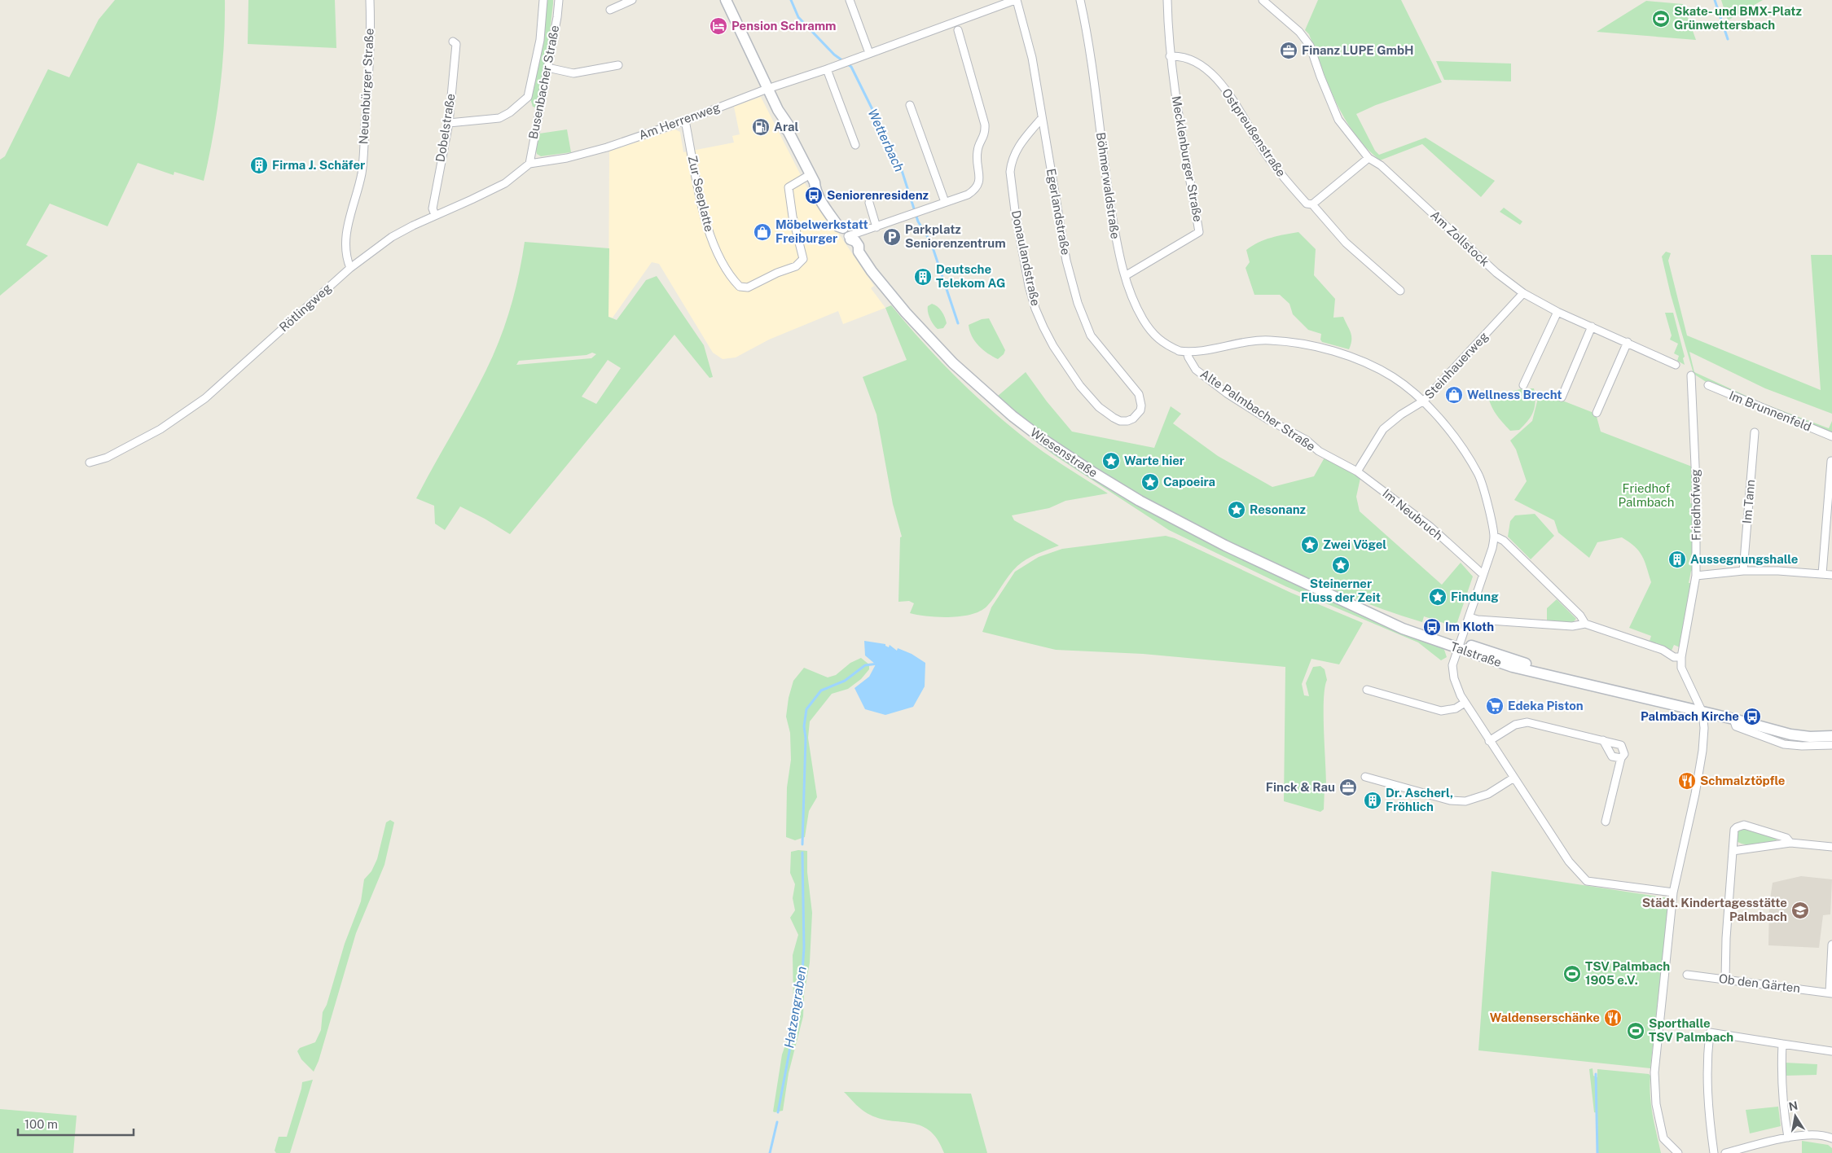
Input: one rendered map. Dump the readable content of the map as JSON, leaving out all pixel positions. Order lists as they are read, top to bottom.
{
  "streets": {
    "main road": ["Wiesenstraße", "Talstraße"],
    "street": [
      "Busenbacher Straße",
      "Neuenbürger Straße",
      "Am Herrenweg",
      "Dobelstraße",
      "Ostpreußenstraße",
      "Mecklenburger Straße",
      "Böhmerwaldstraße",
      "Zur Seeplatte",
      "Egerlandstraße",
      "Am Zollstock",
      "Donaulandstraße",
      "Rötlingweg",
      "Steinhauerweg",
      "Alte Palmbacher Straße",
      "Im Brunnenfeld",
      "Im Tann",
      "Friedhofweg",
      "Im Neubruch",
      "Ob den Gärten"
    ]
  },
  "crossings": [
    ["Busenbacher Straße", "Am Herrenweg"],
    ["Busenbacher Straße", "Rötlingweg"],
    ["Neuenbürger Straße", "Rötlingweg"],
    ["Am Herrenweg", "Zur Seeplatte"],
    ["Am Herrenweg", "Egerlandstraße"],
    ["Am Herrenweg", "Rötlingweg"],
    ["Am Herrenweg", "Wiesenstraße"],
    ["Dobelstraße", "Rötlingweg"],
    ["Ostpreußenstraße", "Mecklenburger Straße"],
    ["Mecklenburger Straße", "Böhmerwaldstraße"],
    ["Böhmerwaldstraße", "Alte Palmbacher Straße"],
    ["Zur Seeplatte", "Wiesenstraße"],
    ["Egerlandstraße", "Donaulandstraße"],
    ["Am Zollstock", "Steinhauerweg"],
    ["Steinhauerweg", "Im Neubruch"],
    ["Alte Palmbacher Straße", "Im Neubruch"],
    ["Wiesenstraße", "Talstraße"]
  ],
  "water": ["Wetterbach", "Hatzengraben"],
  "parks": ["Friedhof Palmbach"],
  "places": {
    "sports": ["Skate- und BMX-Platz Grünwettersbach", "TSV Palmbach 1905 e.V.", "Sporthalle TSV Palmbach"],
    "hotel": ["Pension Schramm"],
    "office": ["Finanz LUPE GmbH", "Finck & Rau"],
    "fuel station": ["Aral"],
    "building": [
      "Firma J. Schäfer",
      "Deutsche Telekom AG",
      "Aussegnungshalle",
      "Dr. Ascherl, Fröhlich"
    ],
    "bus stop": ["Seniorenresidenz", "Im Kloth", "Palmbach Kirche"],
    "shop": ["Möbelwerkstatt Freiburger", "Wellness Brecht"],
    "parking": ["Parkplatz Seniorenzentrum"],
    "place": [
      "Warte hier",
      "Capoeira",
      "Resonanz",
      "Zwei Vögel",
      "Steinerner Fluss der Zeit",
      "Findung"
    ],
    "supermarket": ["Edeka Piston"],
    "restaurant": ["Schmalztöpfle", "Waldenserschänke"],
    "school or university": ["Städt. Kindertagesstätte Palmbach"]
  },
  "scale_bar": "100 m",
  "north": "top"
}
